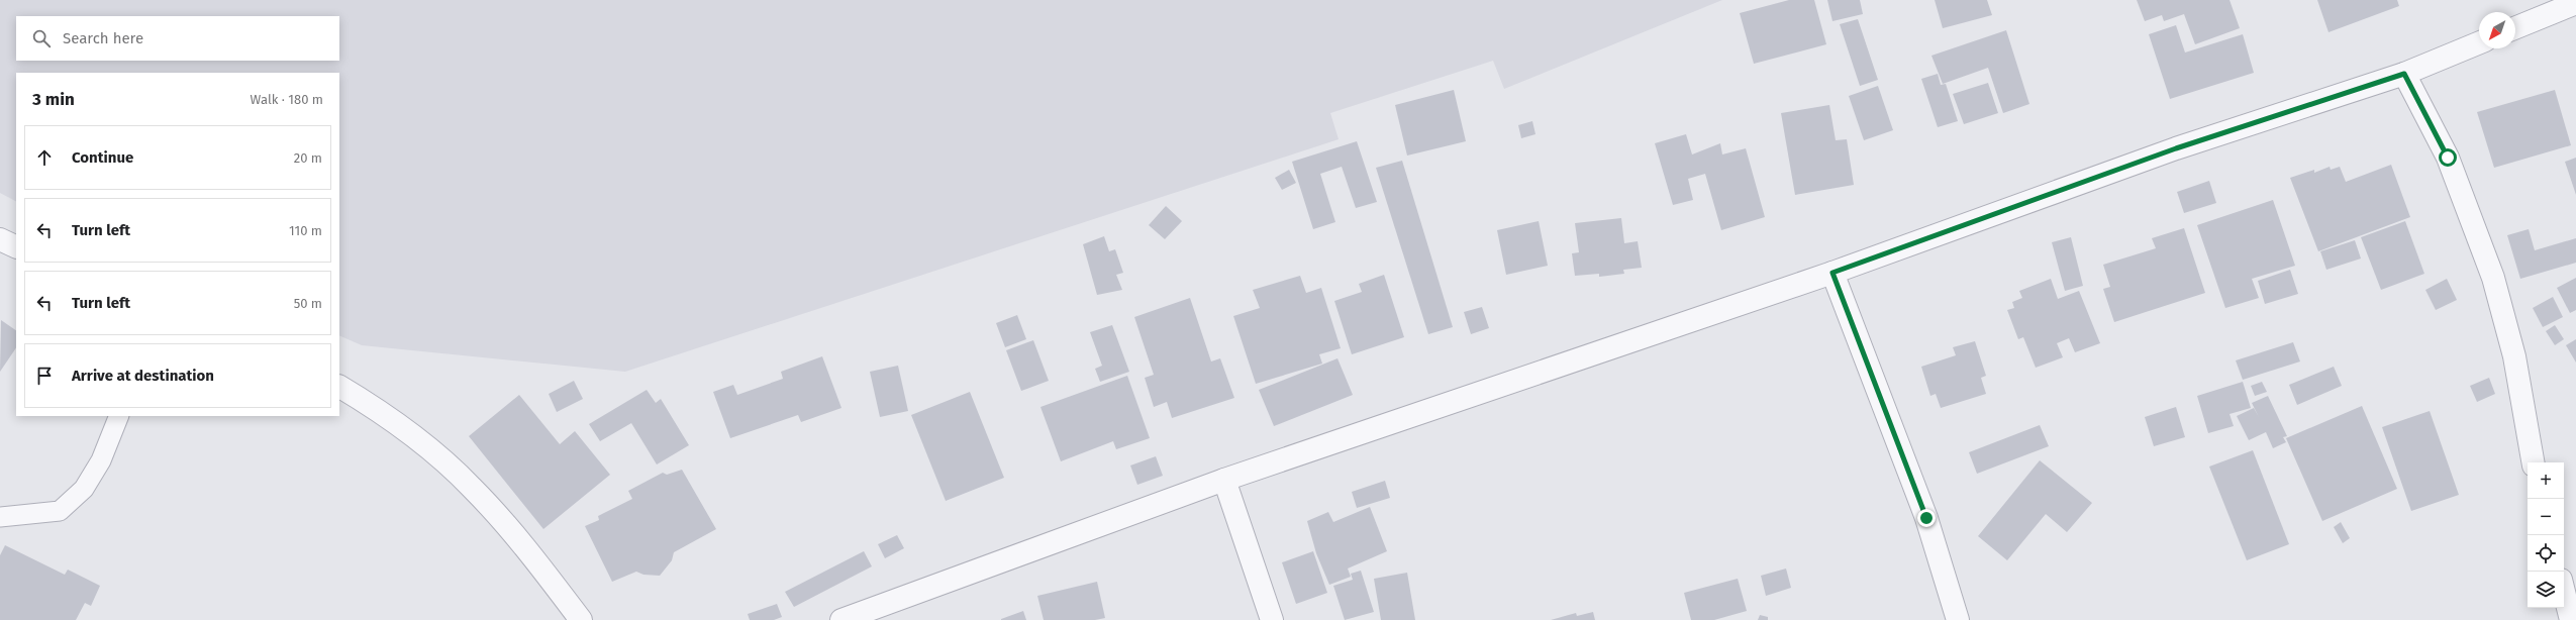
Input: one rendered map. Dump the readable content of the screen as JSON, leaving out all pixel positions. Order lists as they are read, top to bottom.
{
  "north": "bottom left",
  "page": {
    "search": "Search here",
    "heading": ["3 min", "Walk · 180 m"],
    "list": [
      ["Continue", "20 m"],
      ["Turn left", "110 m"],
      ["Turn left", "50 m"],
      "Arrive at destination"
    ],
    "map_buttons": ["+", "−"]
  }
}
